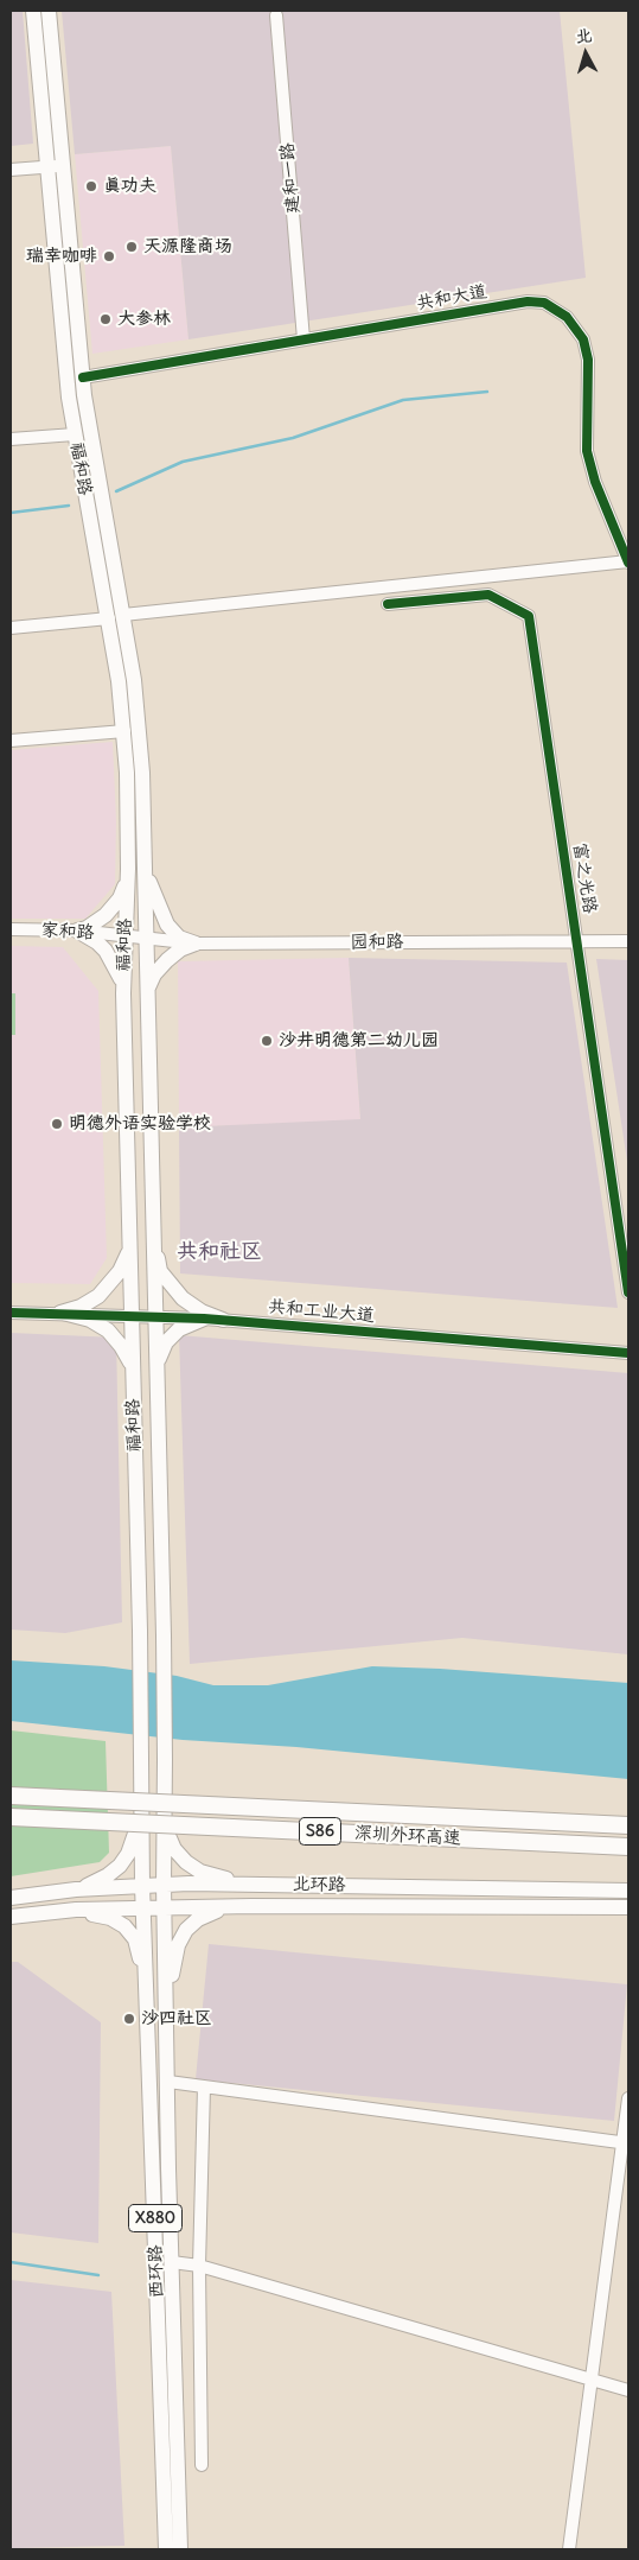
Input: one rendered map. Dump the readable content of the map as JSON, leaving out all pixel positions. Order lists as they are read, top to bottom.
{
  "streets": {
    "highway": ["S86", "深圳外环高速"],
    "main road": [
      "福和路",
      "北环路",
      "X880",
      "西环路"
    ],
    "street": [
      "建和一路",
      "共和大道",
      "富之光路",
      "家和路",
      "园和路",
      "共和工业大道"
    ]
  },
  "crossings": [
    ["建和一路", "共和大道"],
    ["共和大道", "福和路"],
    ["福和路", "家和路"],
    ["福和路", "园和路"],
    ["福和路", "共和工业大道"],
    ["福和路", "北环路"],
    ["福和路", "西环路"],
    ["富之光路", "园和路"],
    ["家和路", "园和路"],
    ["北环路", "西环路"]
  ],
  "districts": ["共和社区"],
  "places": [
    "真功夫",
    "天源隆商场",
    "瑞幸咖啡",
    "大参林",
    "沙井明德第二幼儿园",
    "明德外语实验学校",
    "沙四社区"
  ],
  "north": "top"
}
